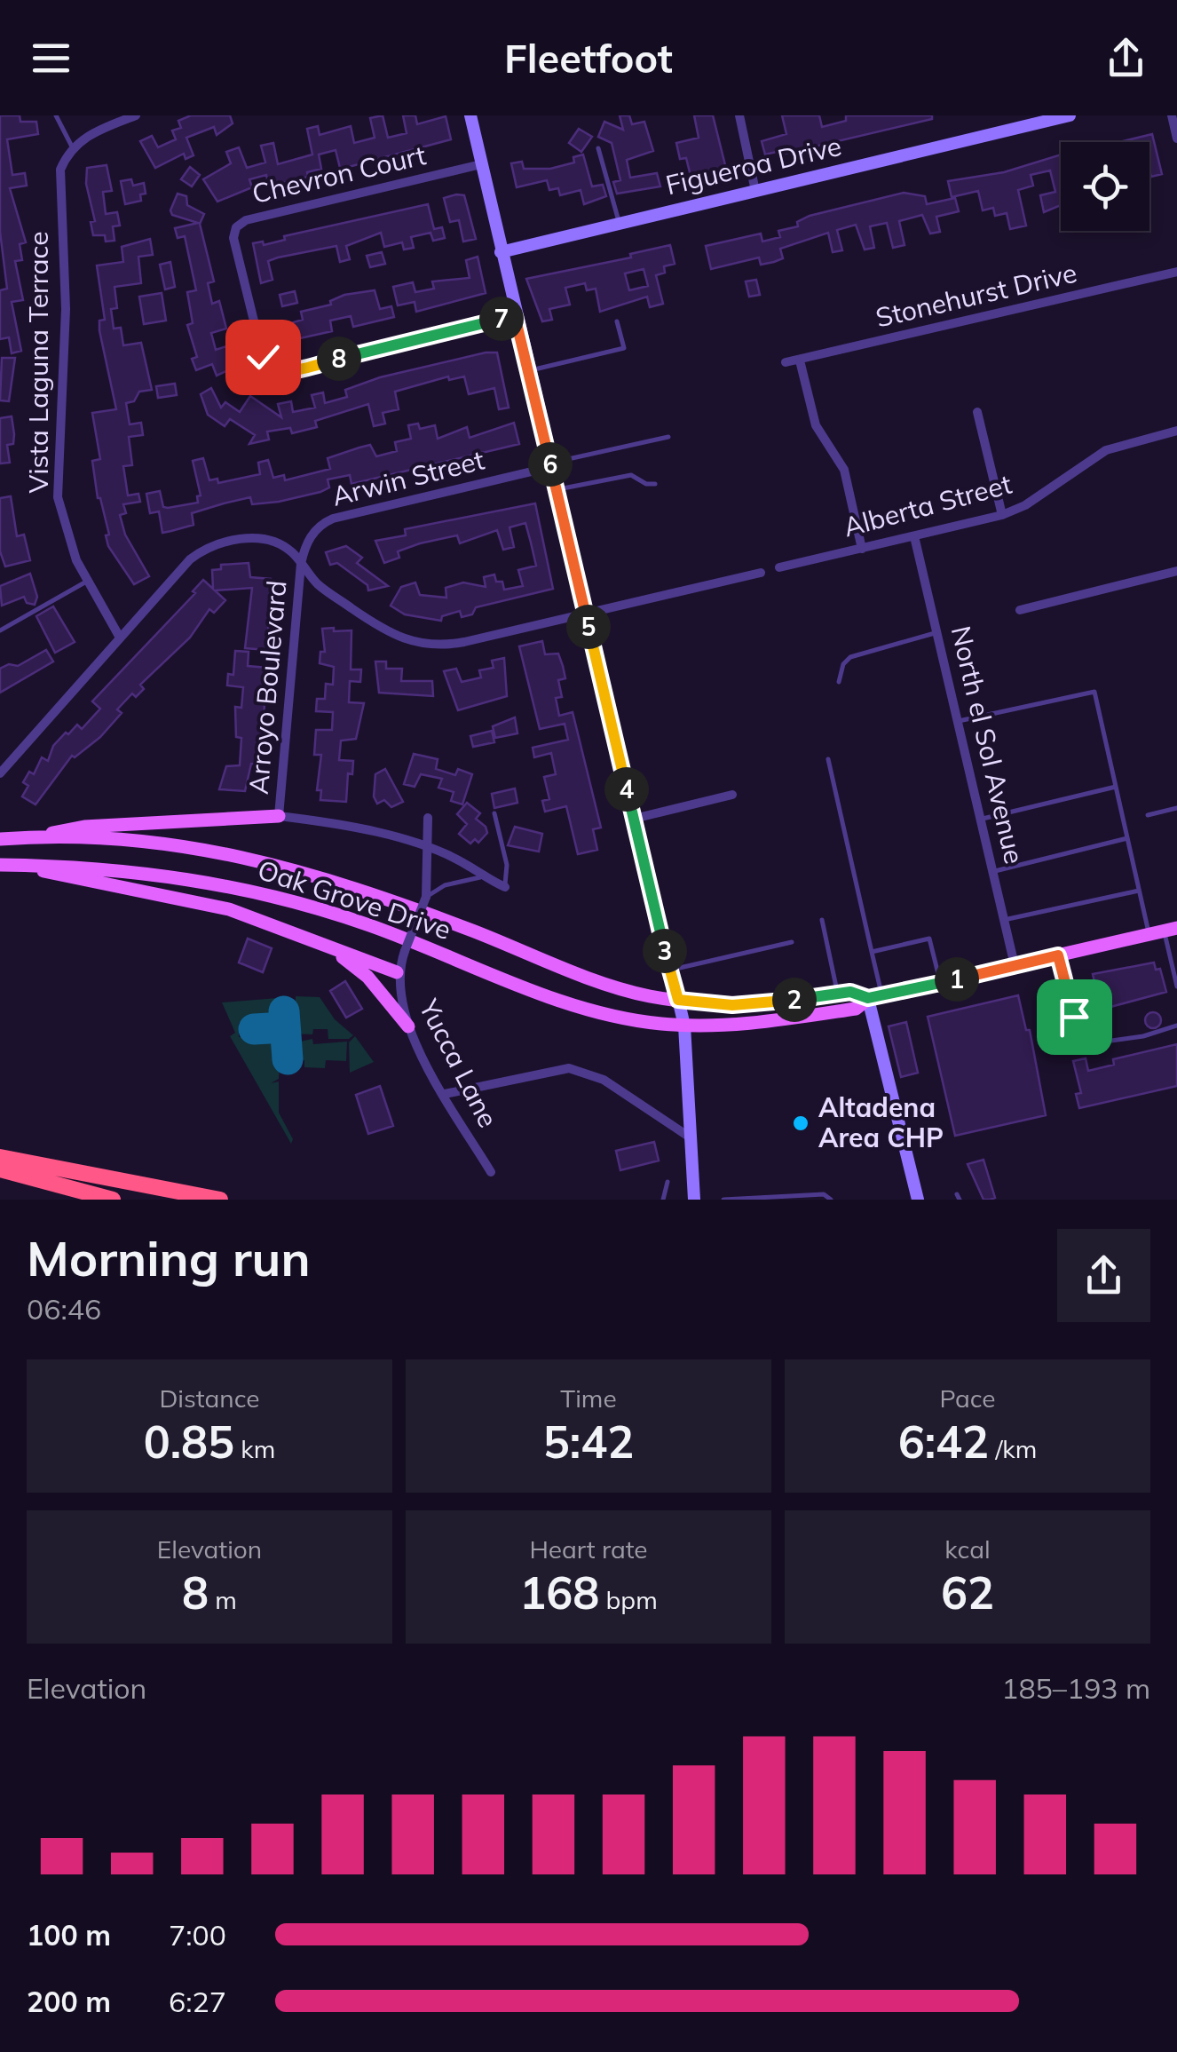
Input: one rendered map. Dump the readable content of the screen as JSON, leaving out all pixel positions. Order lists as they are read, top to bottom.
{
  "streets": {
    "main road": ["Oak Grove Drive"],
    "street": [
      "Figueroa Drive",
      "Chevron Court",
      "Stonehurst Drive",
      "Vista Laguna Terrace",
      "Arwin Street",
      "Alberta Street",
      "Arroyo Boulevard",
      "North el Sol Avenue",
      "Yucca Lane"
    ]
  },
  "crossings": [
    ["Arwin Street", "Arroyo Boulevard"],
    ["Alberta Street", "North el Sol Avenue"]
  ],
  "places": ["Altadena Area CHP"],
  "page": {
    "header": "Fleetfoot",
    "pins": [
      "7",
      "8",
      "6",
      "5",
      "4",
      "3",
      "1",
      "2"
    ],
    "heading": ["Morning run", "06:46"],
    "stats": [
      ["Distance", "0.85 km"],
      ["Time", "5:42"],
      ["Pace", "6:42 /km"],
      ["Elevation", "8 m"],
      ["Heart rate", "168 bpm"],
      ["kcal", "62"]
    ],
    "chart": ["Elevation", "185–193 m"],
    "list": [
      {
        "name": "100 m",
        "note": "7:00"
      },
      {
        "name": "200 m",
        "note": "6:27"
      }
    ]
  }
}
